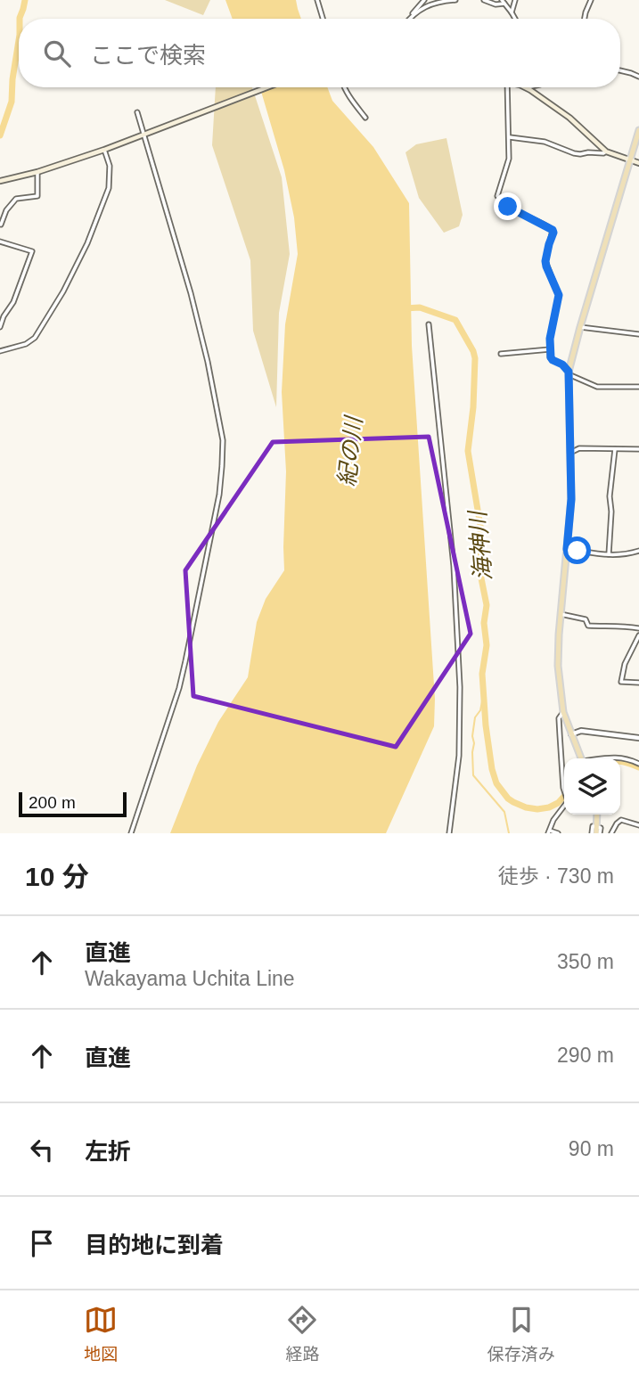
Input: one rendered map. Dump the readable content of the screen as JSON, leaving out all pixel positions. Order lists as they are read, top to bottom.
{
  "water": ["紀の川", "海神川"],
  "scale_bar": "200 m",
  "page": {
    "search": "ここで検索",
    "scale": "200 m",
    "heading": ["10 分", "徒歩 · 730 m"],
    "list": [
      ["直進", "Wakayama Uchita Line", "350 m"],
      ["直進", "290 m"],
      ["左折", "90 m"],
      "目的地に到着"
    ],
    "nav": ["地図", "経路", "保存済み"]
  }
}
